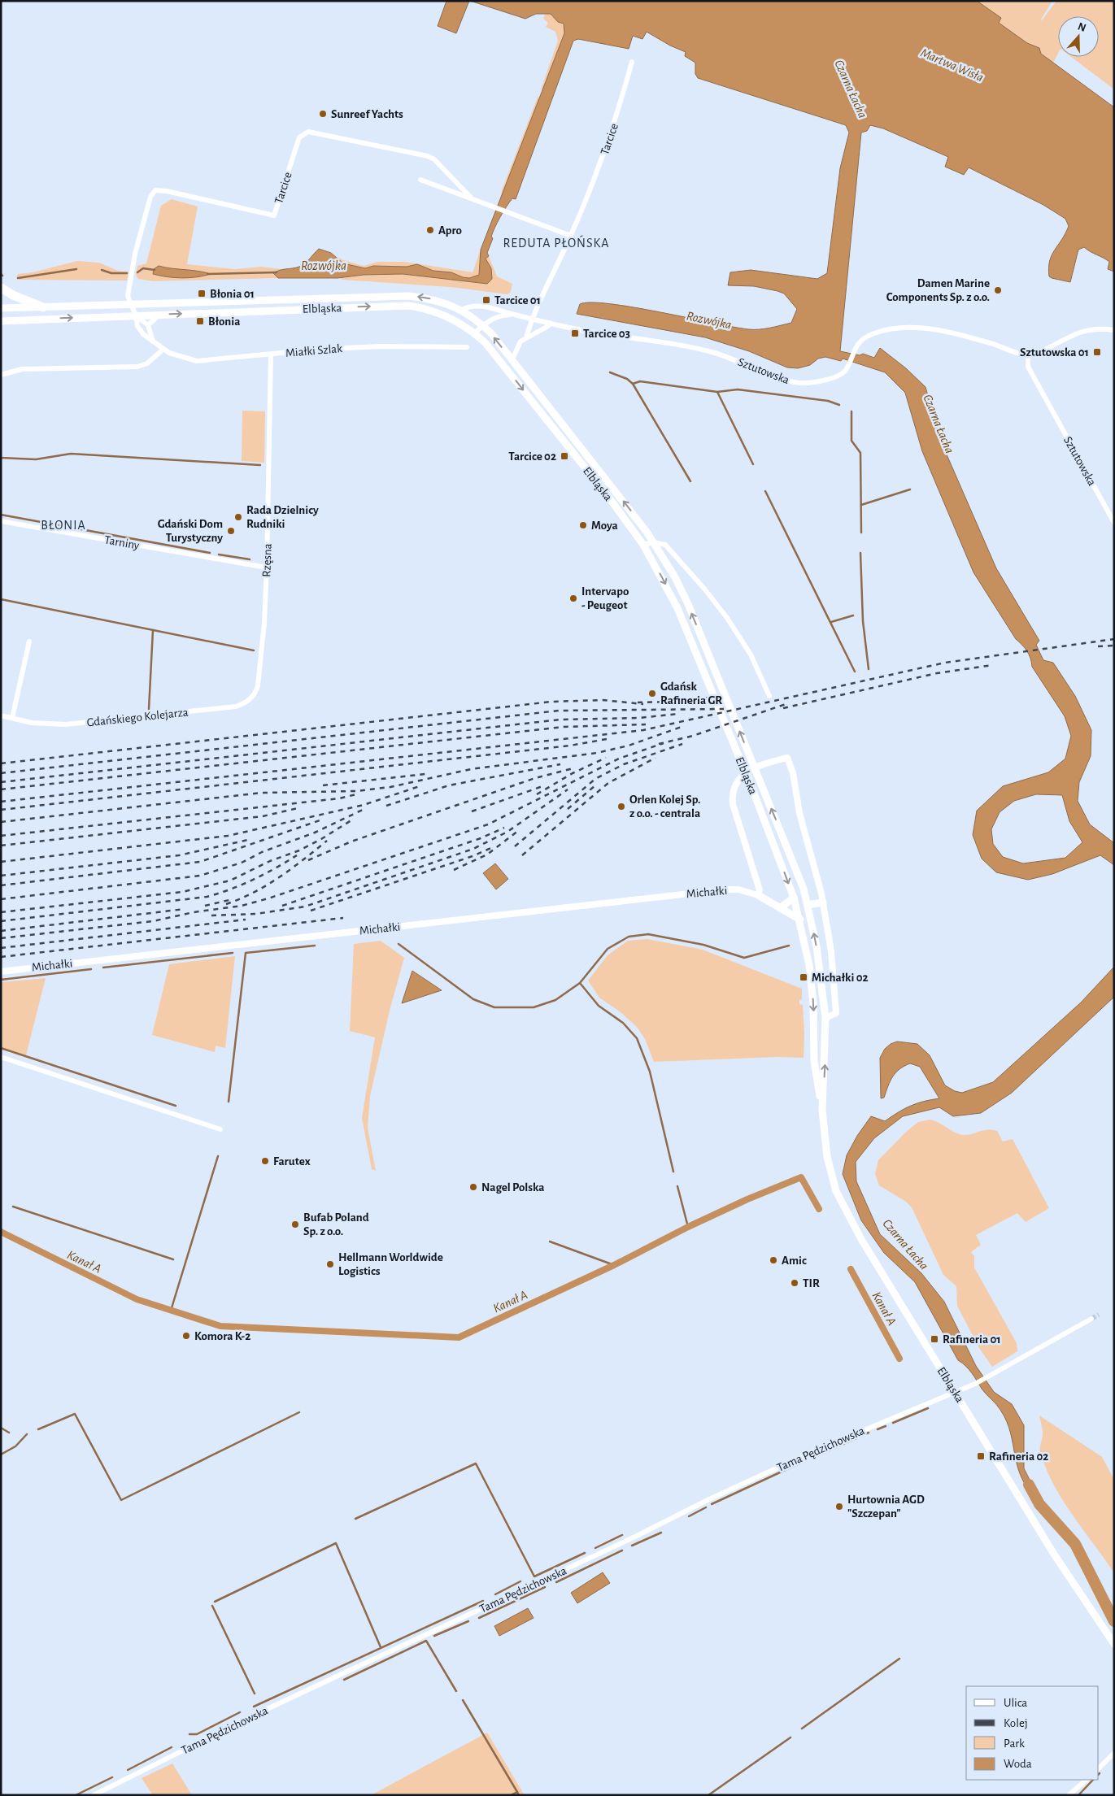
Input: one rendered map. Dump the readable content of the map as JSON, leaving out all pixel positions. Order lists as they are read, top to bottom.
{
  "streets": {
    "main road": ["Elbląska"],
    "street": [
      "Tarcice",
      "Miałki Szlak",
      "Sztutowska",
      "Tarniny",
      "Rzęsna",
      "Gdańskiego Kolejarza",
      "Michałki",
      "Tama Pędzichowska"
    ]
  },
  "crossings": [
    ["Tarcice", "Elbląska"],
    ["Tarcice", "Miałki Szlak"],
    ["Tarcice", "Sztutowska"],
    ["Elbląska", "Miałki Szlak"],
    ["Elbląska", "Sztutowska"],
    ["Elbląska", "Tama Pędzichowska"],
    ["Miałki Szlak", "Rzęsna"],
    ["Tarniny", "Rzęsna"],
    ["Rzęsna", "Gdańskiego Kolejarza"]
  ],
  "districts": ["REDUTA PŁOŃSKA", "BŁONIA"],
  "water": [
    "Martwa Wisła",
    "Czarna Łacha",
    "Rozwójka",
    "Kanał A"
  ],
  "places": {
    "other": [
      "Sunreef Yachts",
      "Apro",
      "Damen Marine Components Sp. z o.o.",
      "Rada Dzielnicy Rudniki",
      "Moya",
      "Gdański Dom Turystyczny",
      "Intervapo - Peugeot",
      "Gdańsk Rafineria GR",
      "Orlen Kolej Sp. z o.o. - centrala",
      "Farutex",
      "Nagel Polska",
      "Bufab Poland Sp. z o.o.",
      "Amic",
      "Hellmann Worldwide Logistics",
      "TIR",
      "Komora K-2",
      "Hurtownia AGD \"Szczepan\""
    ],
    "transit": [
      "Błonia 01",
      "Tarcice 01",
      "Błonia",
      "Tarcice 03",
      "Sztutowska 01",
      "Tarcice 02",
      "Michałki 02",
      "Rafineria 01",
      "Rafineria 02"
    ]
  },
  "legend": [
    "Ulica",
    "Kolej",
    "Park",
    "Woda"
  ],
  "north": "top"
}
